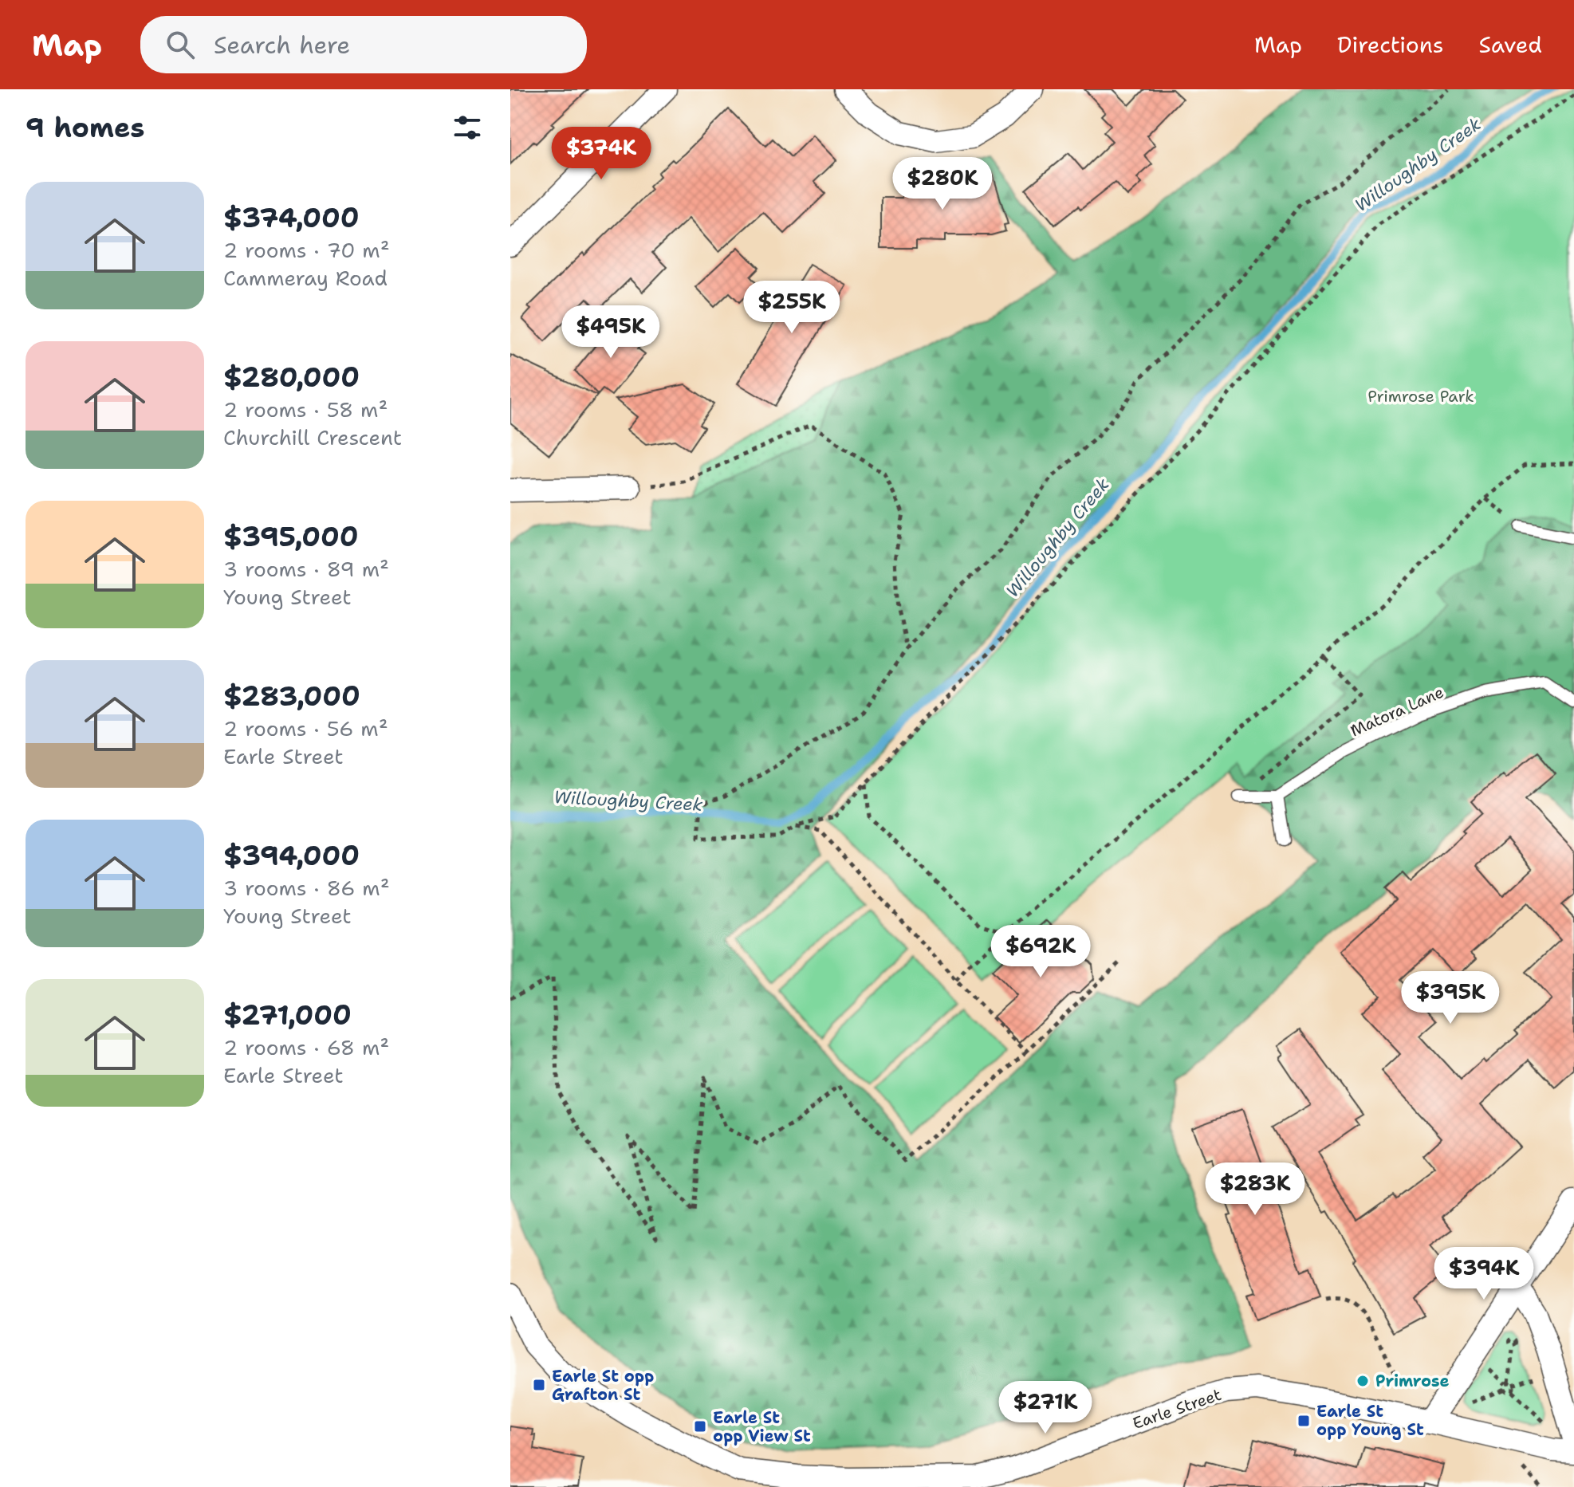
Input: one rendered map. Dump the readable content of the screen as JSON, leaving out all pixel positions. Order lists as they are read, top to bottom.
{
  "streets": {
    "street": ["Earle Street"],
    "lane": ["Matora Lane"]
  },
  "water": ["Willoughby Creek"],
  "parks": ["Primrose Park"],
  "places": {
    "other": ["Primrose"],
    "transit": ["Earle St opp Grafton St", "Earle St opp Young St", "Earle St opp View St"]
  },
  "page": {
    "header": "Map",
    "search": "Search here",
    "nav": ["Map", "Directions", "Saved"],
    "heading": "9 homes",
    "price": [
      "$374K",
      "$280K",
      "$255K",
      "$495K",
      "$692K",
      "$395K",
      "$283K",
      "$394K",
      "$271K"
    ],
    "list": [
      {
        "name": "$374,000",
        "note": "2 rooms · 70 m² · Cammeray Road"
      },
      {
        "name": "$280,000",
        "note": "2 rooms · 58 m² · Churchill Crescent"
      },
      {
        "name": "$395,000",
        "note": "3 rooms · 89 m² · Young Street"
      },
      {
        "name": "$283,000",
        "note": "2 rooms · 56 m² · Earle Street"
      },
      {
        "name": "$394,000",
        "note": "3 rooms · 86 m² · Young Street"
      },
      {
        "name": "$271,000",
        "note": "2 rooms · 68 m² · Earle Street"
      }
    ]
  }
}
